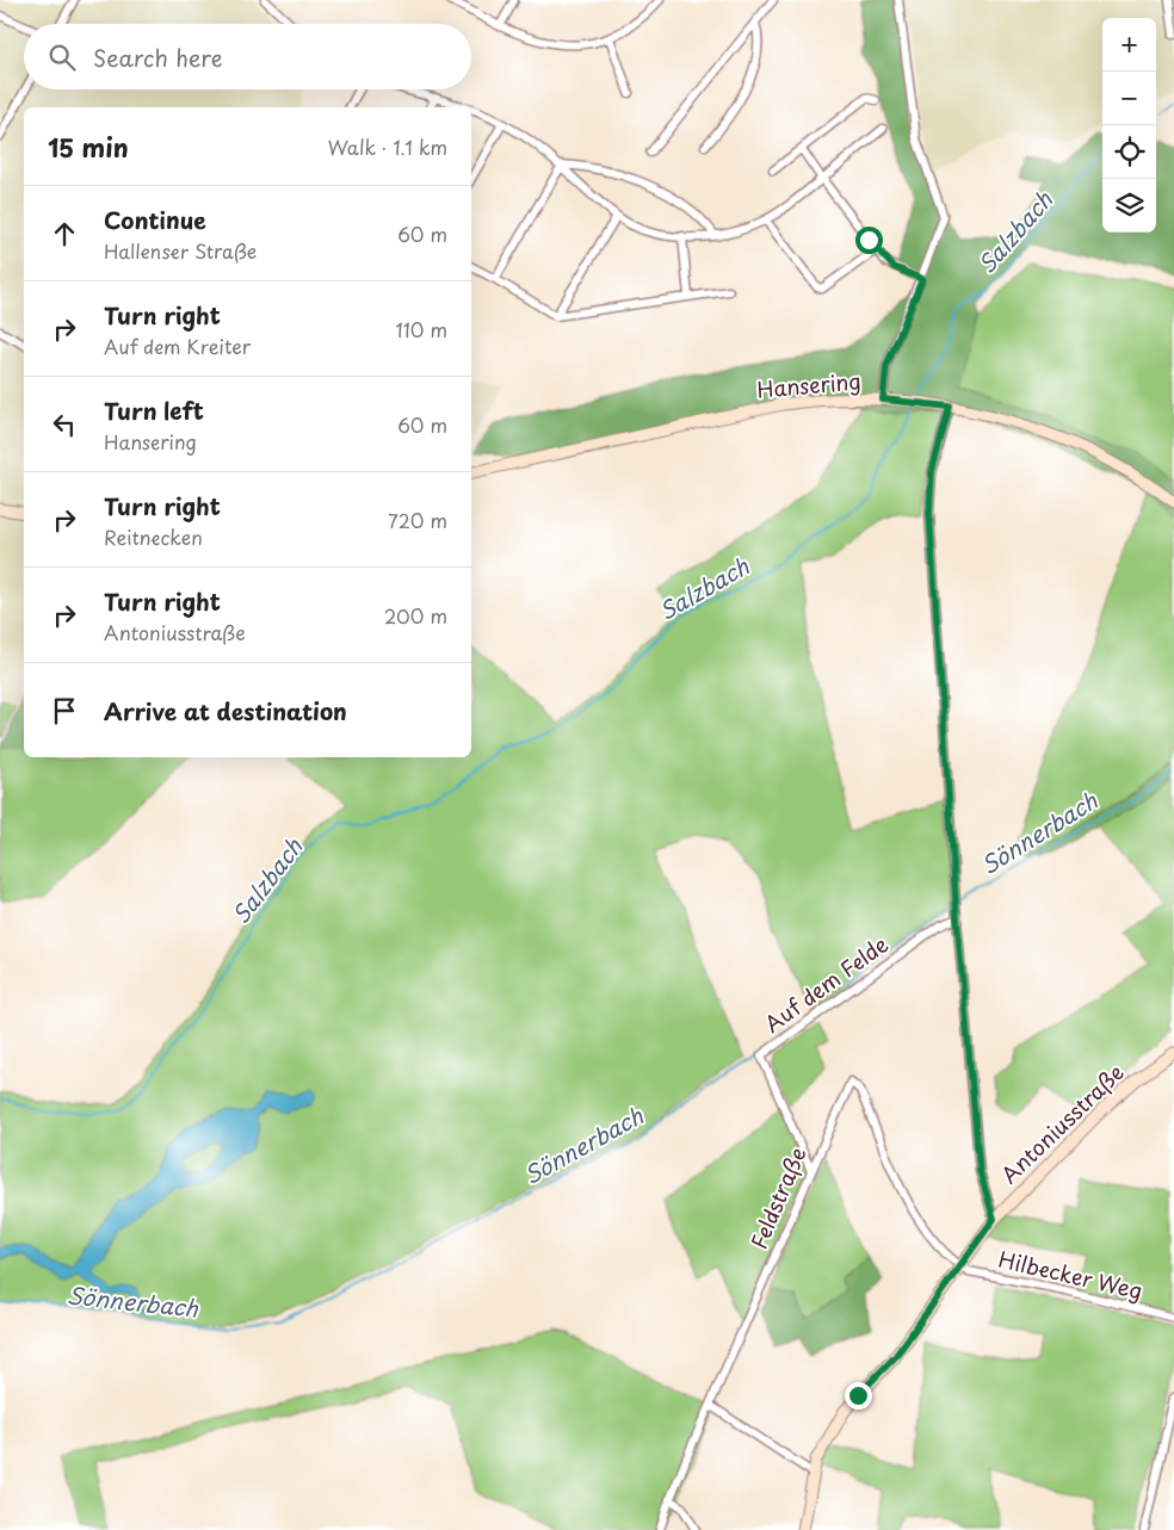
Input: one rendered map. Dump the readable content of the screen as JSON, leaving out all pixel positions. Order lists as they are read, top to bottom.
{
  "streets": {
    "street": [
      "Hansering",
      "Auf dem Felde",
      "Antoniusstraße",
      "Feldstraße",
      "Hilbecker Weg"
    ]
  },
  "crossings": [
    ["Auf dem Felde", "Feldstraße"],
    ["Antoniusstraße", "Feldstraße"],
    ["Antoniusstraße", "Hilbecker Weg"],
    ["Feldstraße", "Hilbecker Weg"]
  ],
  "water": ["Salzbach", "Sönnerbach"],
  "page": {
    "map_buttons": ["+", "−"],
    "search": "Search here",
    "heading": ["15 min", "Walk · 1.1 km"],
    "list": [
      ["Continue", "Hallenser Straße", "60 m"],
      ["Turn right", "Auf dem Kreiter", "110 m"],
      ["Turn left", "Hansering", "60 m"],
      ["Turn right", "Reitnecken", "720 m"],
      ["Turn right", "Antoniusstraße", "200 m"],
      "Arrive at destination"
    ]
  }
}
